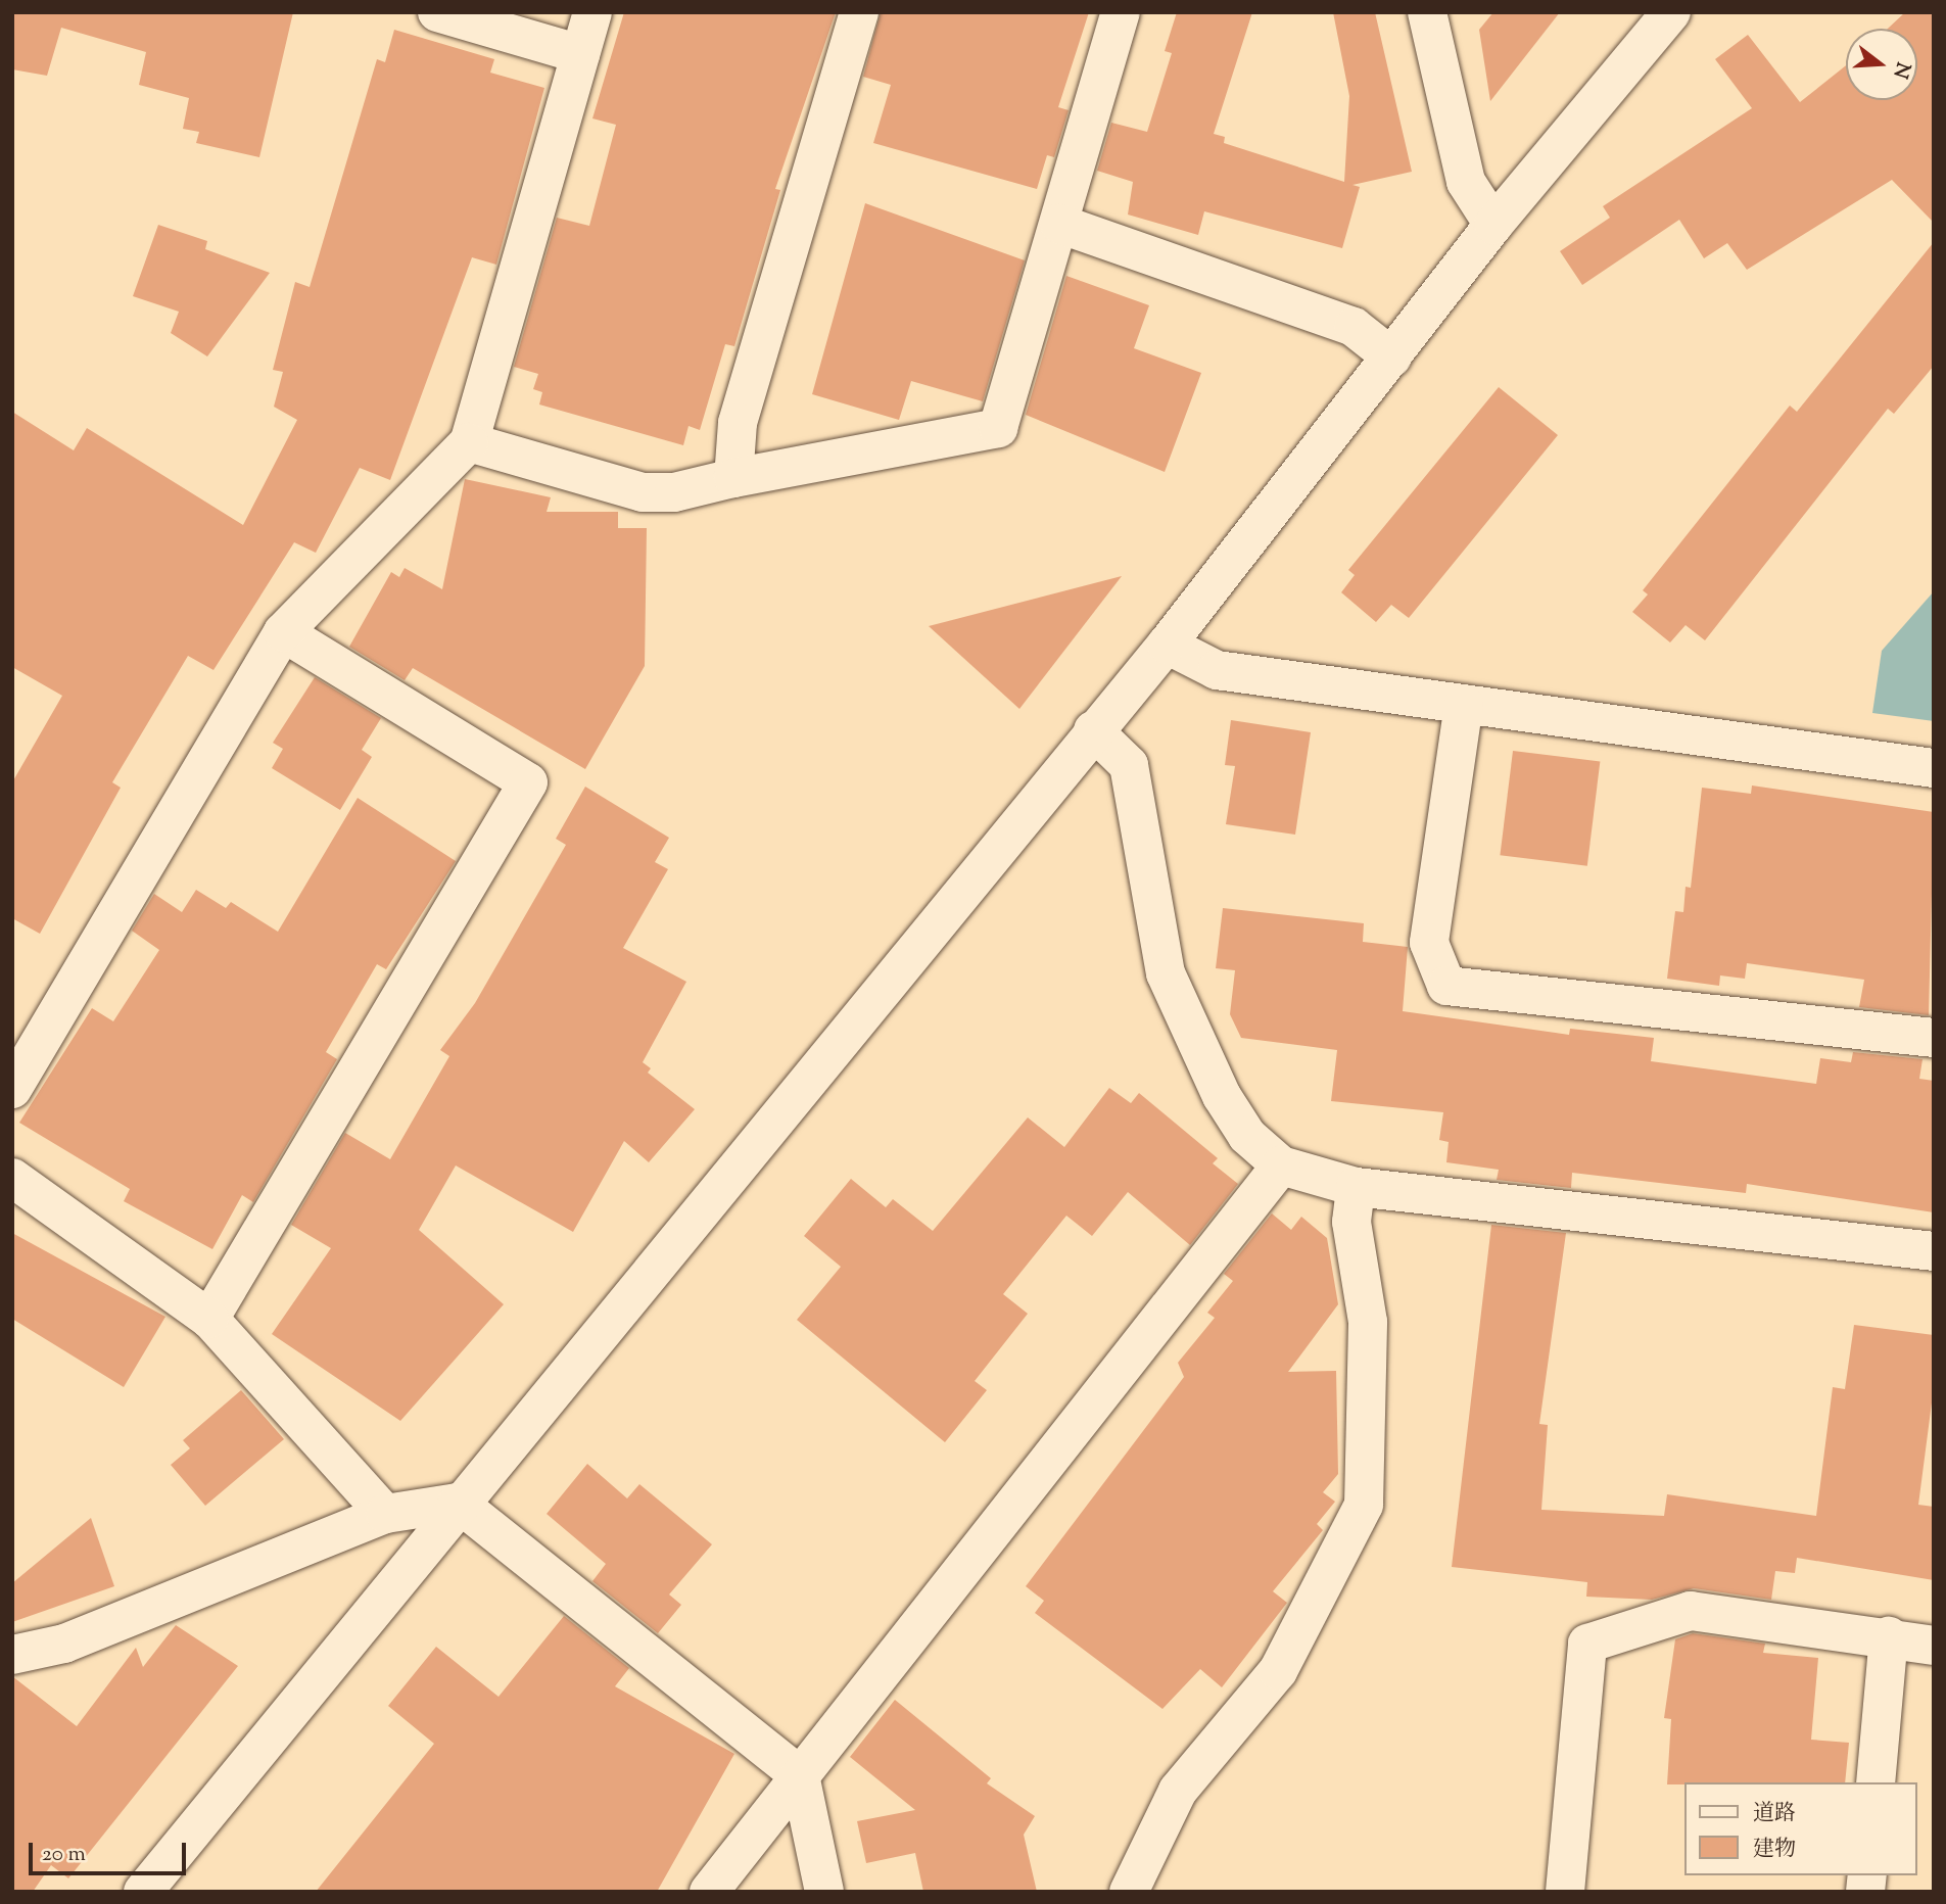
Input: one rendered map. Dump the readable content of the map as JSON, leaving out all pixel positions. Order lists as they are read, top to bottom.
{
  "legend": ["道路", "建物"],
  "scale_bar": "20 m",
  "north": "right"
}
